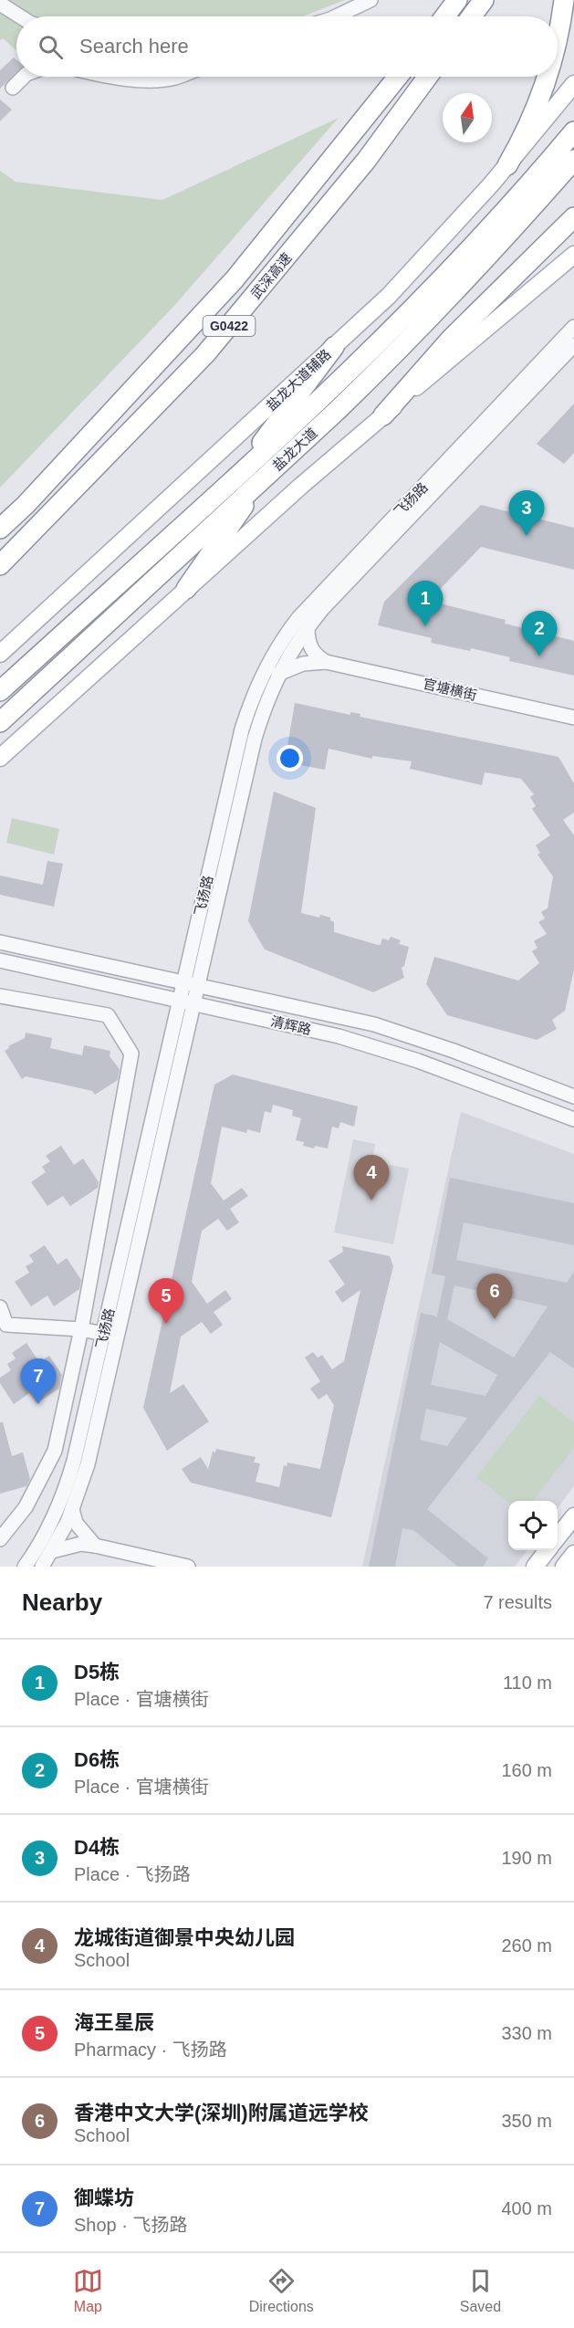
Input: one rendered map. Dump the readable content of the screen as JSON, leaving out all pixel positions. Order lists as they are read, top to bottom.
{
  "streets": {
    "highway": ["武深高速", "G0422", "盐龙大道"],
    "main road": ["盐龙大道辅路"],
    "street": ["飞扬路", "官塘横街", "清辉路"]
  },
  "crossings": [
    ["飞扬路", "官塘横街"],
    ["飞扬路", "清辉路"]
  ],
  "north": "top",
  "page": {
    "search": "Search here",
    "pins": [
      "3",
      "1",
      "2",
      "4",
      "6",
      "5",
      "7"
    ],
    "heading": ["Nearby", "7 results"],
    "list": [
      {
        "mark": "1",
        "name": "D5栋",
        "note": "Place · 官塘横街",
        "value": "110 m"
      },
      {
        "mark": "2",
        "name": "D6栋",
        "note": "Place · 官塘横街",
        "value": "160 m"
      },
      {
        "mark": "3",
        "name": "D4栋",
        "note": "Place · 飞扬路",
        "value": "190 m"
      },
      {
        "mark": "4",
        "name": "龙城街道御景中央幼儿园",
        "note": "School",
        "value": "260 m"
      },
      {
        "mark": "5",
        "name": "海王星辰",
        "note": "Pharmacy · 飞扬路",
        "value": "330 m"
      },
      {
        "mark": "6",
        "name": "香港中文大学(深圳)附属道远学校",
        "note": "School",
        "value": "350 m"
      },
      {
        "mark": "7",
        "name": "御蝶坊",
        "note": "Shop · 飞扬路",
        "value": "400 m"
      }
    ],
    "nav": ["Map", "Directions", "Saved"]
  }
}
